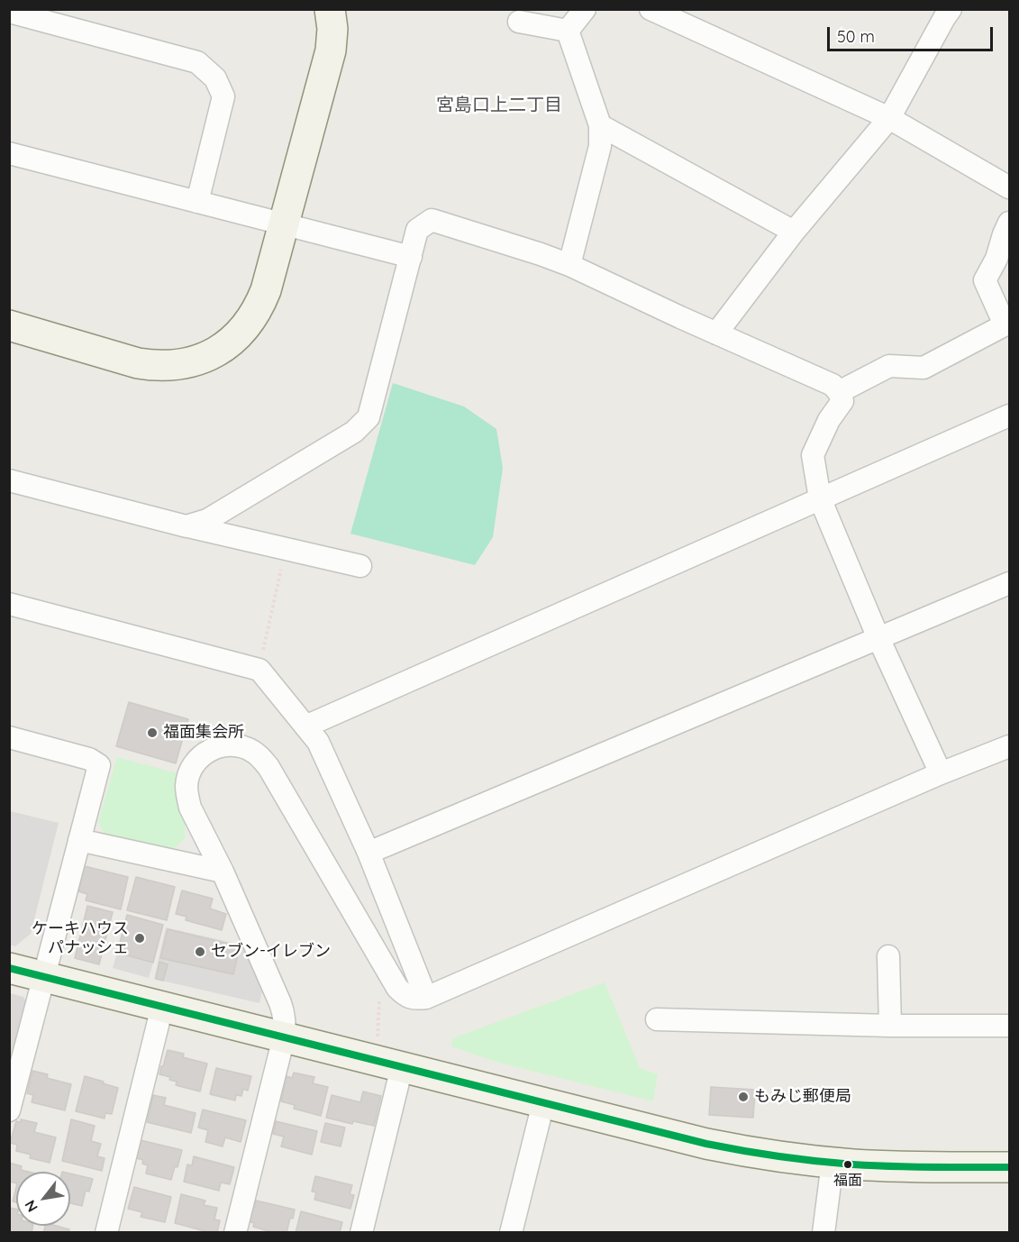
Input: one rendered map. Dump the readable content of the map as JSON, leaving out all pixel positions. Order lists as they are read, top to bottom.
{
  "districts": ["宮島口上二丁目"],
  "places": [
    "福面集会所",
    "ケーキハウス パナッシェ",
    "セブン-イレブン",
    "もみじ郵便局",
    "福面"
  ],
  "scale_bar": "50 m",
  "north": "bottom left"
}
